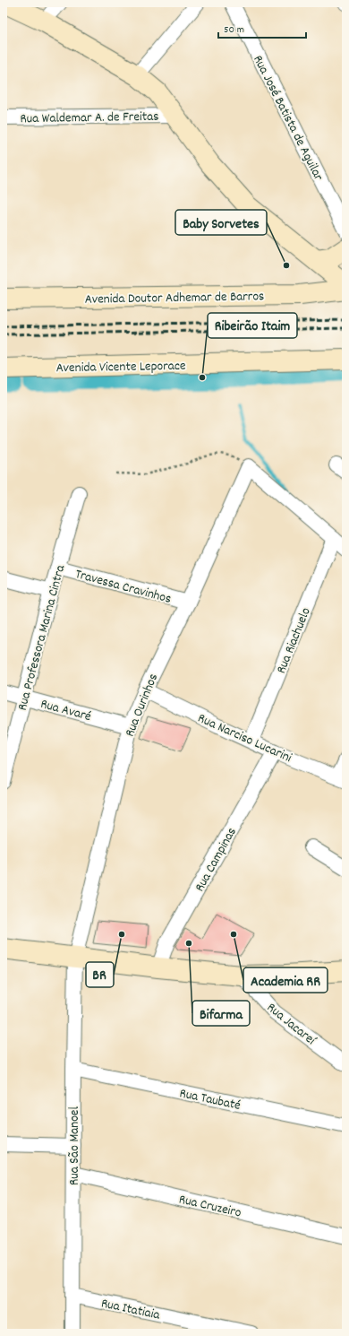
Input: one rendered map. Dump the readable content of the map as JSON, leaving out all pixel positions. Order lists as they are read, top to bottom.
{
  "streets": {
    "street": [
      "Rua Waldemar A. de Freitas",
      "Rua José Batista de Aguilar",
      "Avenida Doutor Adhemar de Barros",
      "Avenida Vicente Leporace",
      "Travessa Cravinhos",
      "Rua Professora Marina Cintra",
      "Rua Riachuelo",
      "Rua Ourinhos",
      "Rua Avaré",
      "Rua Narciso Lucarini",
      "Rua Campinas",
      "Rua Jacareí",
      "Rua Taubaté",
      "Rua São Manoel",
      "Rua Cruzeiro",
      "Rua Itatiaia"
    ]
  },
  "crossings": [
    ["Travessa Cravinhos", "Rua Professora Marina Cintra"],
    ["Travessa Cravinhos", "Rua Ourinhos"],
    ["Rua Professora Marina Cintra", "Rua Avaré"],
    ["Rua Riachuelo", "Rua Narciso Lucarini"],
    ["Rua Ourinhos", "Rua Avaré"],
    ["Rua Ourinhos", "Rua Narciso Lucarini"],
    ["Rua Ourinhos", "Rua São Manoel"],
    ["Rua Narciso Lucarini", "Rua Campinas"],
    ["Rua Taubaté", "Rua São Manoel"],
    ["Rua São Manoel", "Rua Cruzeiro"],
    ["Rua São Manoel", "Rua Itatiaia"]
  ],
  "places": [
    "Baby Sorvetes",
    "Ribeirão Itaim",
    "BR",
    "Academia RR",
    "Bifarma"
  ],
  "scale_bar": "50 m"
}
